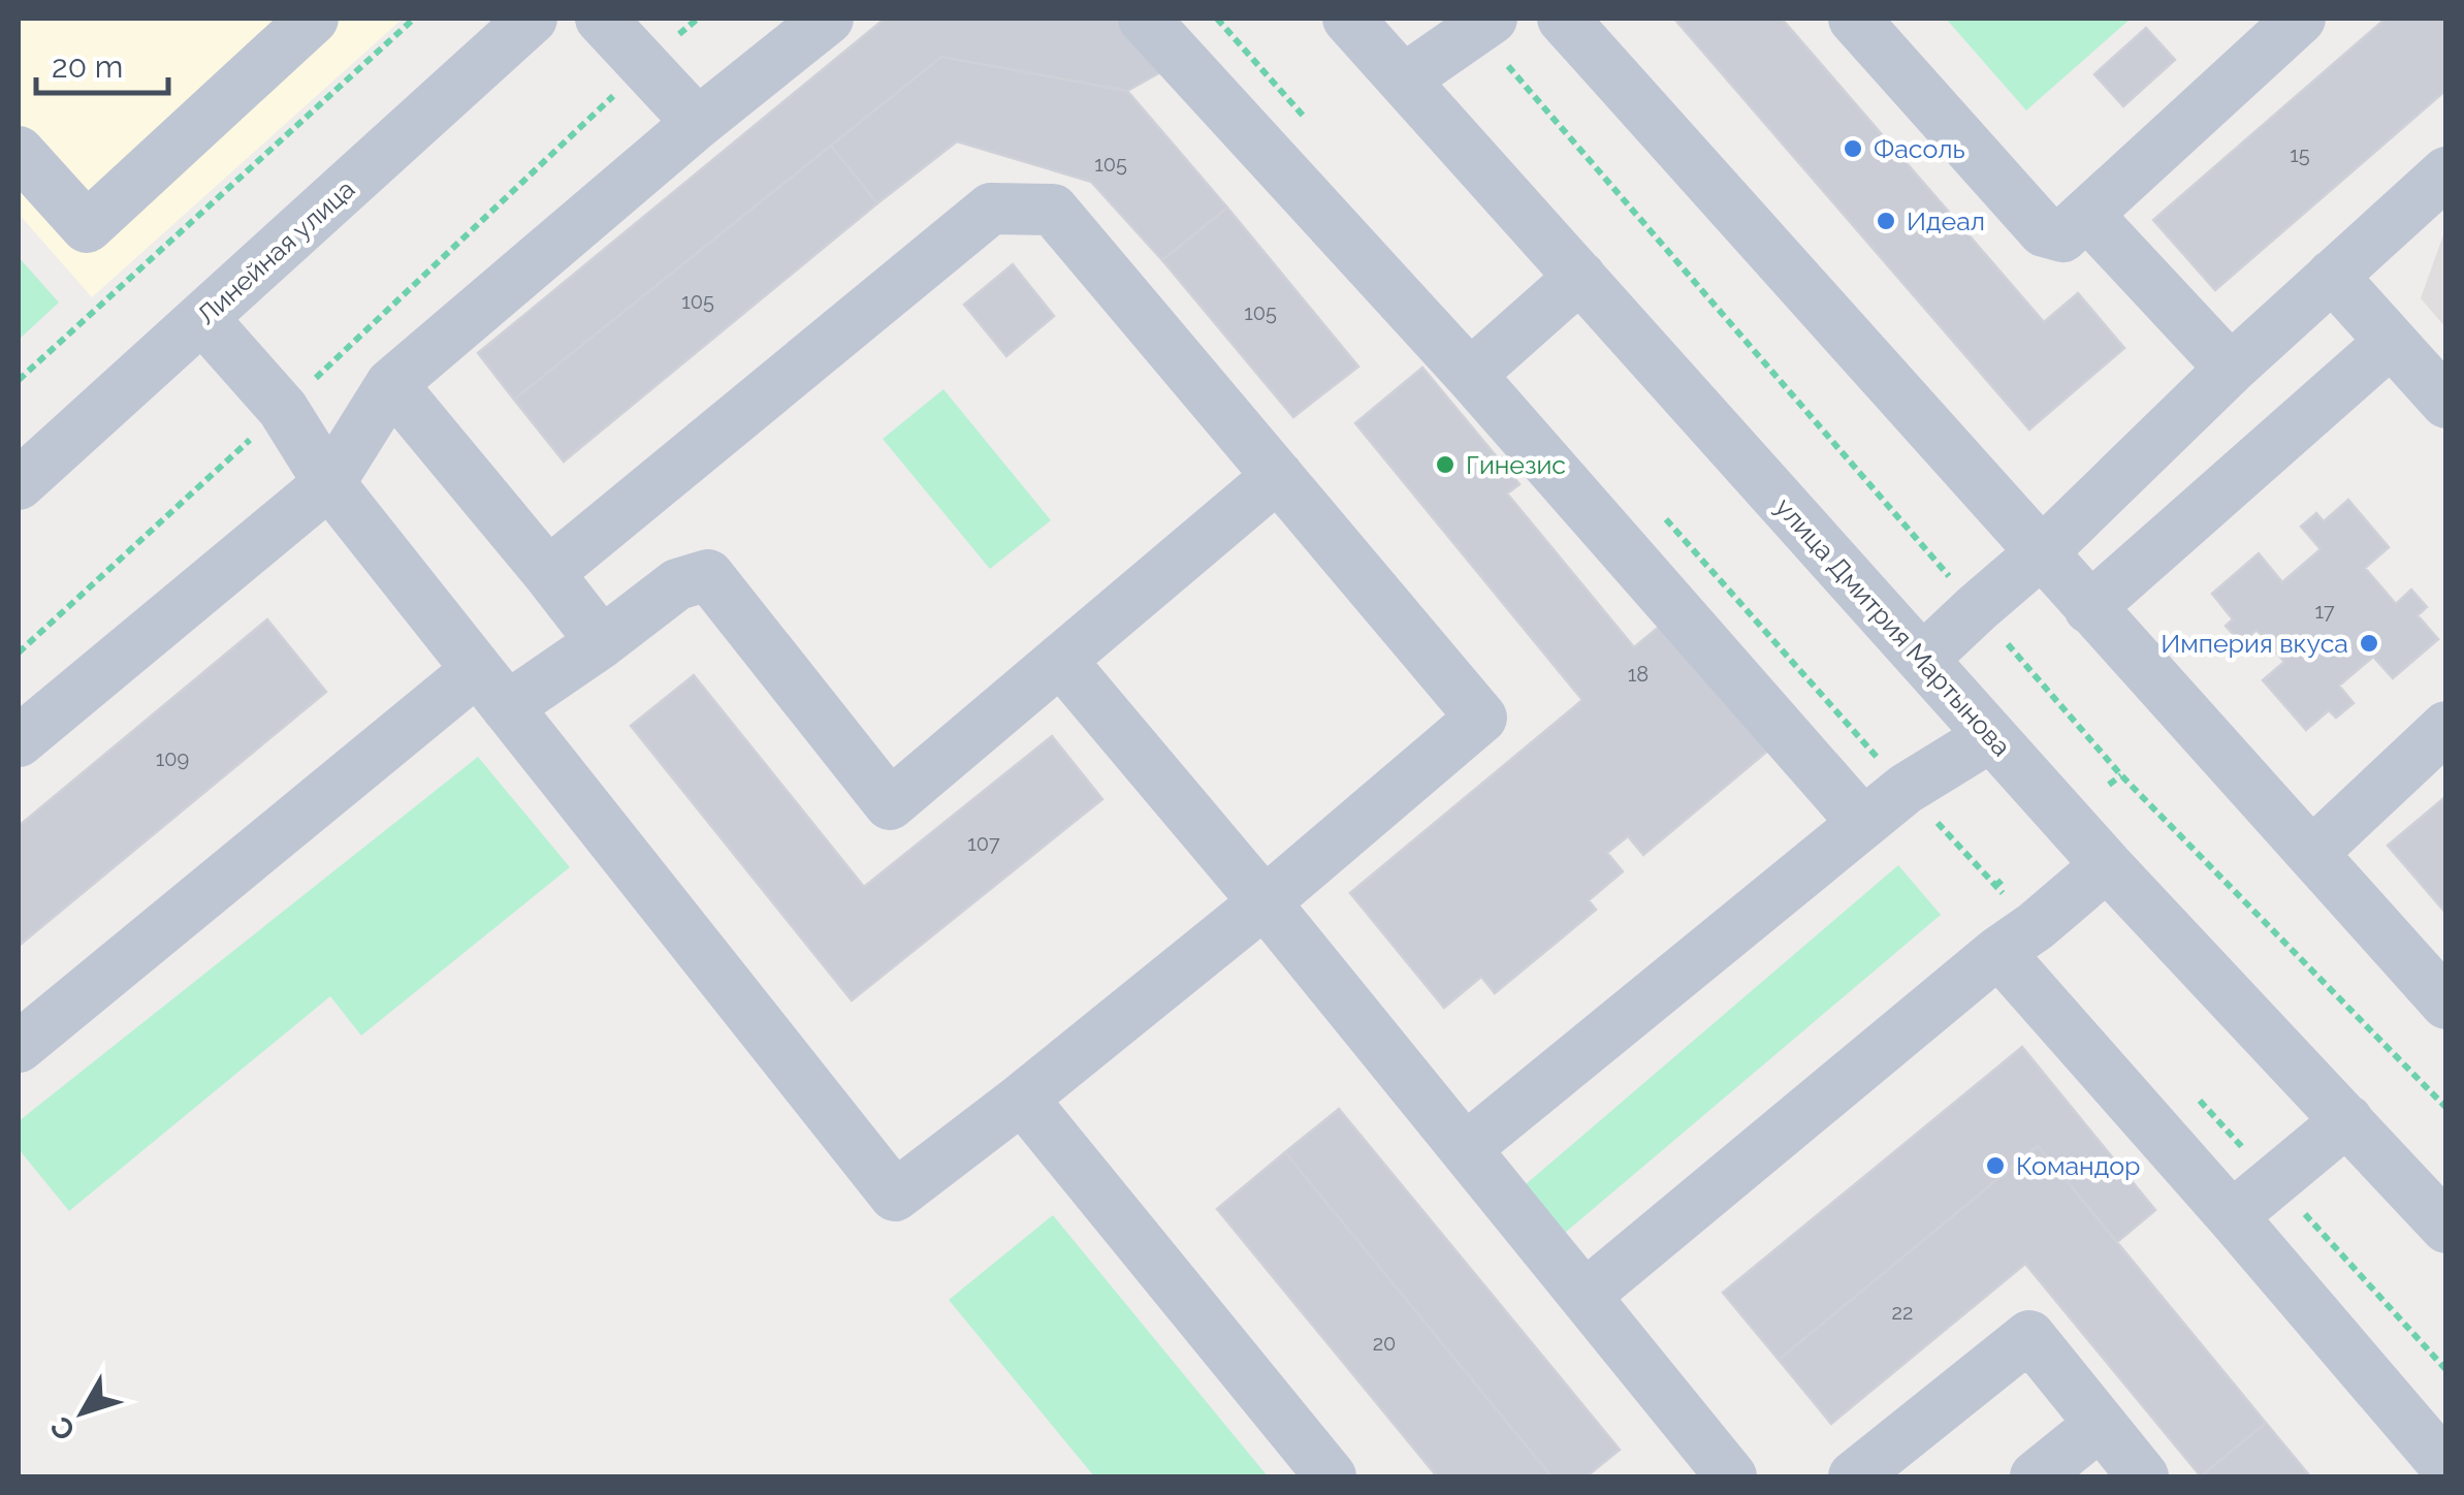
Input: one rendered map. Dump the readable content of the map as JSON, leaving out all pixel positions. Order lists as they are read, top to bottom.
{
  "streets": {
    "street": ["Линейная улица", "улица Дмитрия Мартынова"]
  },
  "places": [
    "Фасоль",
    "Идеал",
    "Гинезис",
    "Империя вкуса",
    "Командор"
  ],
  "house_numbers": [
    "15",
    "105",
    "105",
    "105",
    "17",
    "18",
    "109",
    "107",
    "22",
    "20"
  ],
  "scale_bar": "20 m",
  "north": "bottom left"
}
